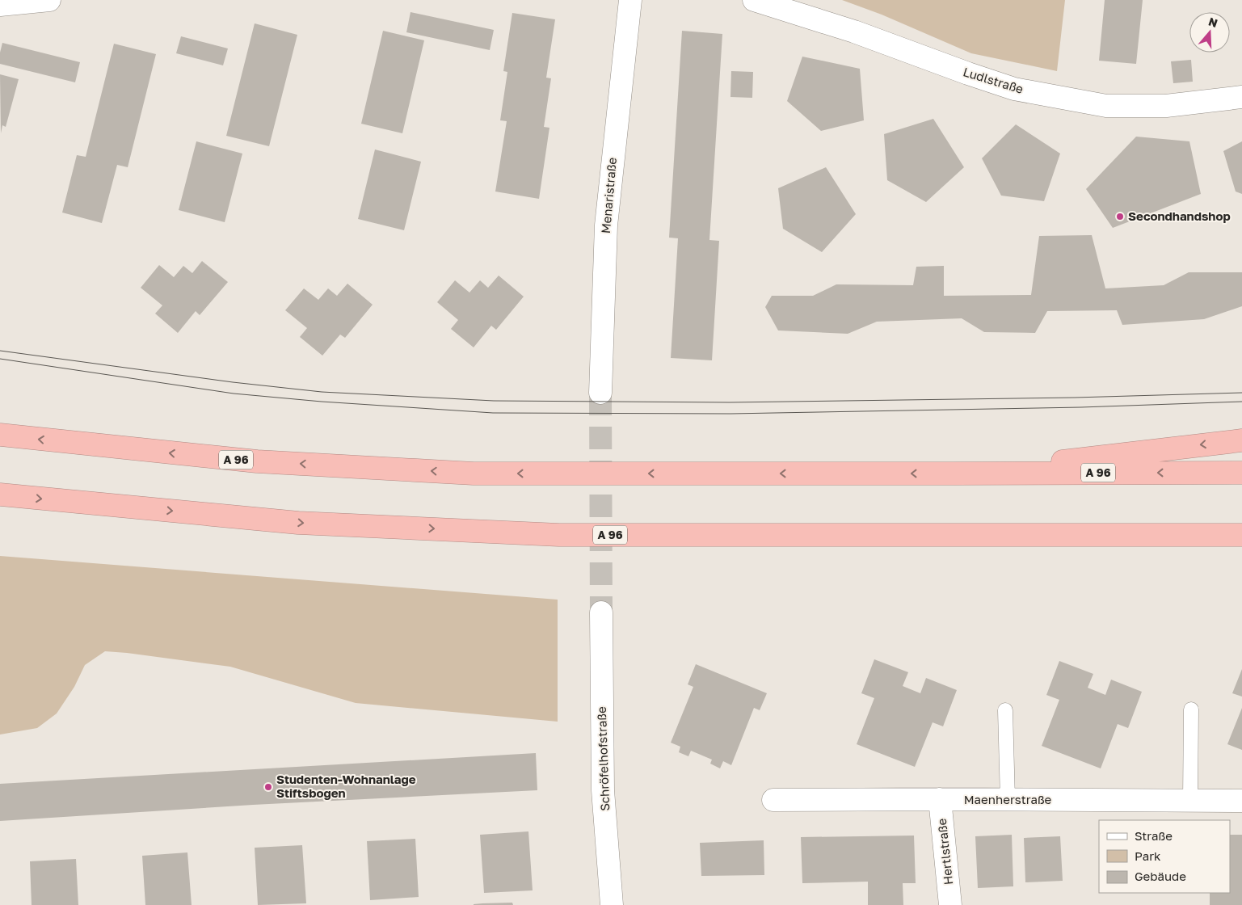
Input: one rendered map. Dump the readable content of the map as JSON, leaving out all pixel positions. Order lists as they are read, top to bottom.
{
  "streets": {
    "highway": ["A 96"],
    "street": [
      "Ludlstraße",
      "Menaristraße",
      "Schröfelhofstraße",
      "Maenherstraße",
      "Hertlstraße"
    ]
  },
  "crossings": [
    ["Maenherstraße", "Hertlstraße"]
  ],
  "places": ["Secondhandshop", "Studenten-Wohnanlage Stiftsbogen"],
  "legend": ["Straße", "Park", "Gebäude"],
  "north": "top"
}
